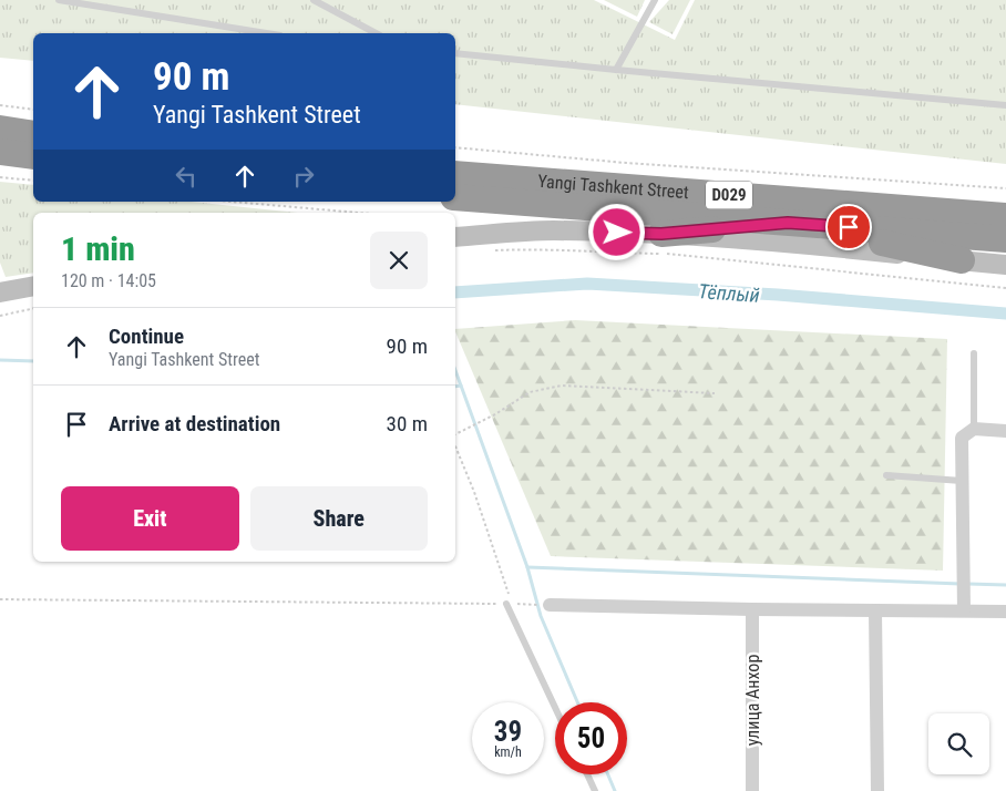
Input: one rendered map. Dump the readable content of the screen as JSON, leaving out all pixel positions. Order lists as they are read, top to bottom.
{
  "streets": {
    "highway": ["Yangi Tashkent Street", "D029"],
    "street": ["улица Анхор"]
  },
  "water": ["Тёплый"],
  "page": {
    "turn": ["90 m", "Yangi Tashkent Street"],
    "heading": ["1 min", "120 m · 14:05"],
    "list": [
      {
        "name": "Continue",
        "note": "Yangi Tashkent Street",
        "value": "90 m"
      },
      {
        "name": "Arrive at destination",
        "value": "30 m"
      }
    ],
    "buttons": ["Exit", "Share"],
    "speed": "39 km/h",
    "limit": "50"
  }
}
